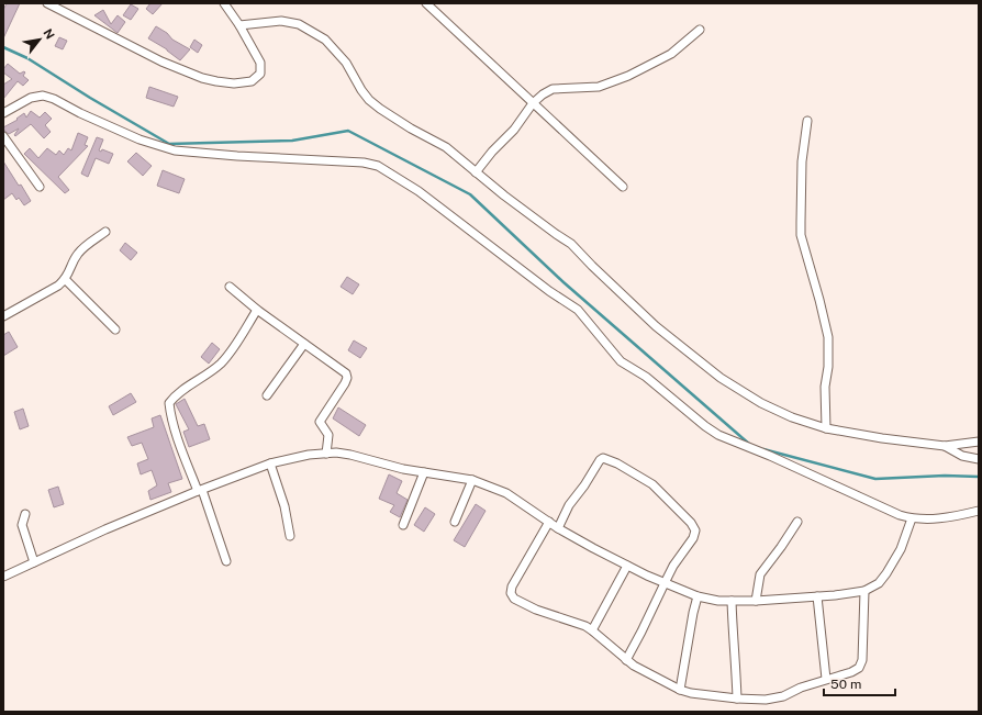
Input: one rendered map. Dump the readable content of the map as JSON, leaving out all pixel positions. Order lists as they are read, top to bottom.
{
  "scale_bar": "50 m",
  "north": "top right"
}
